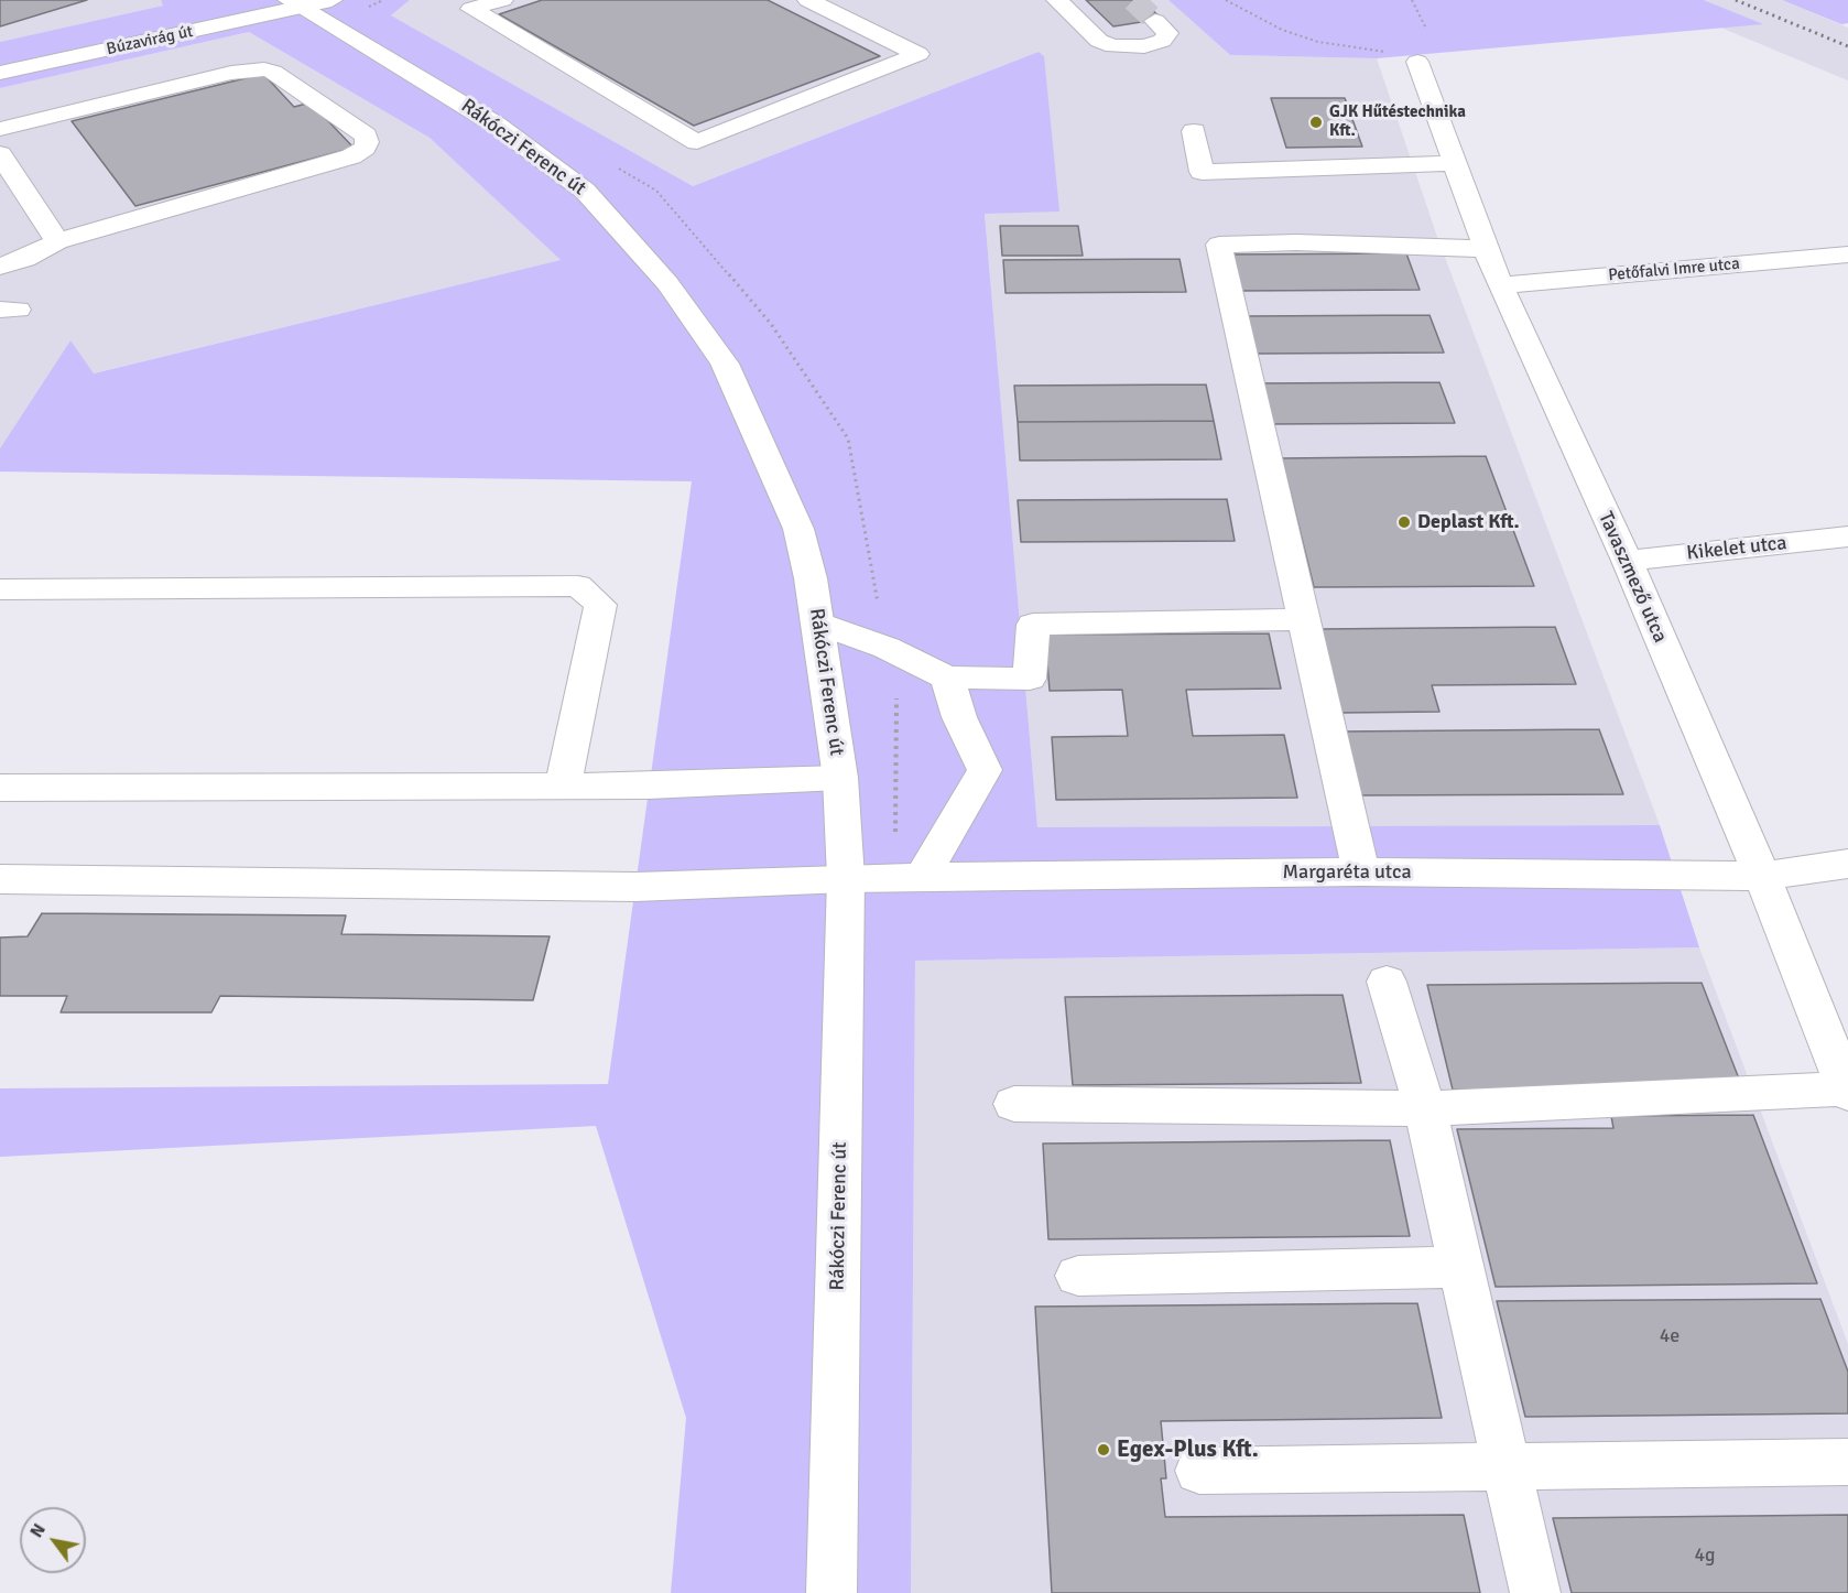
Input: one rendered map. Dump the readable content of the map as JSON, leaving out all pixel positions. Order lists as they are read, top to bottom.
{
  "streets": {
    "street": [
      "Búzavirág út",
      "Rákóczi Ferenc út",
      "Petőfalvi Imre utca",
      "Kikelet utca",
      "Tavaszmező utca",
      "Margaréta utca"
    ]
  },
  "crossings": [
    ["Búzavirág út", "Rákóczi Ferenc út"],
    ["Rákóczi Ferenc út", "Margaréta utca"],
    ["Petőfalvi Imre utca", "Tavaszmező utca"],
    ["Kikelet utca", "Tavaszmező utca"],
    ["Tavaszmező utca", "Margaréta utca"]
  ],
  "places": ["GJK Hűtéstechnika Kft.", "Deplast Kft.", "Egex-Plus Kft."],
  "house_numbers": ["4e", "4g"],
  "north": "top left"
}
